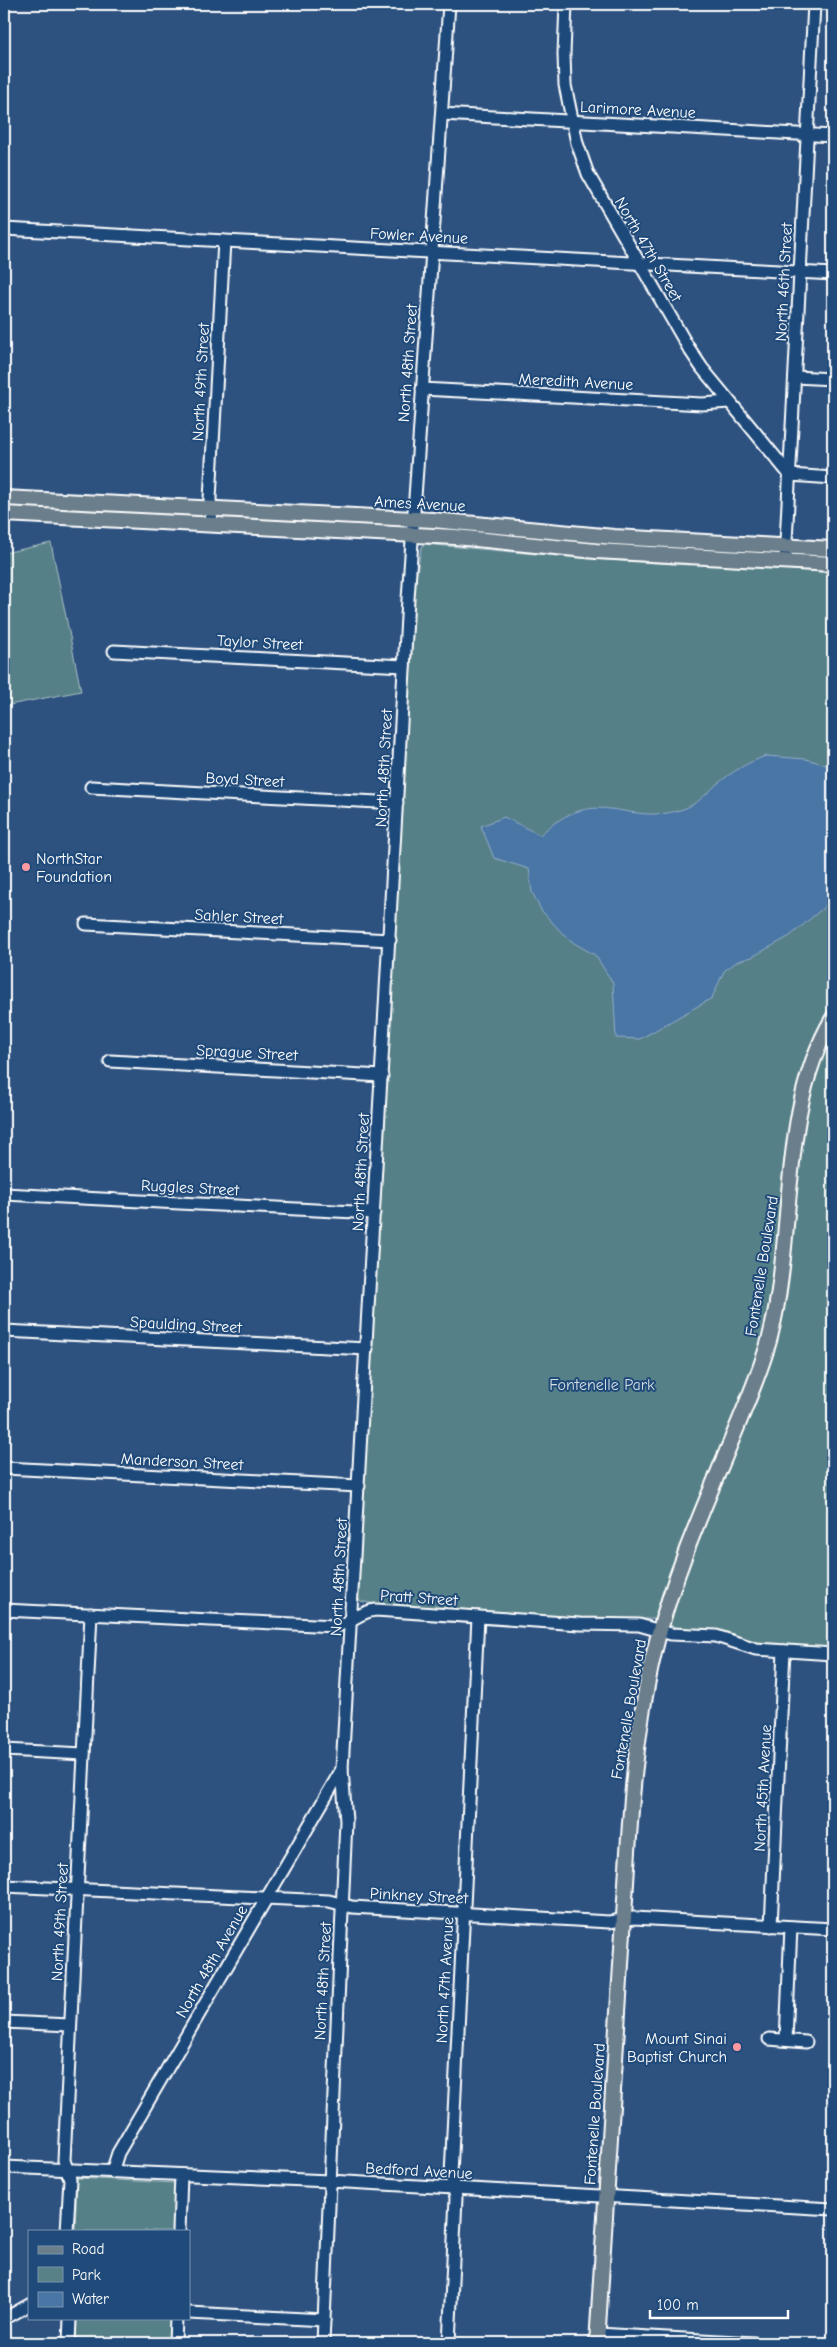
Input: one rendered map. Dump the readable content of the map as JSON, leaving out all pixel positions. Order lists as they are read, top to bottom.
{
  "streets": {
    "main road": ["Ames Avenue", "Fontenelle Boulevard"],
    "street": [
      "Larimore Avenue",
      "Fowler Avenue",
      "North 47th Street",
      "North 46th Street",
      "North 48th Street",
      "Meredith Avenue",
      "North 49th Street",
      "Taylor Street",
      "Boyd Street",
      "Sahler Street",
      "Sprague Street",
      "Ruggles Street",
      "Spaulding Street",
      "Manderson Street",
      "Pratt Street",
      "North 45th Avenue",
      "Pinkney Street",
      "North 48th Avenue",
      "North 47th Avenue",
      "Bedford Avenue"
    ]
  },
  "crossings": [
    ["Larimore Avenue", "North 47th Street"],
    ["Larimore Avenue", "North 46th Street"],
    ["Larimore Avenue", "North 48th Street"],
    ["Fowler Avenue", "North 47th Street"],
    ["Fowler Avenue", "North 46th Street"],
    ["Fowler Avenue", "North 48th Street"],
    ["Fowler Avenue", "North 49th Street"],
    ["North 47th Street", "North 46th Street"],
    ["North 47th Street", "Meredith Avenue"],
    ["North 46th Street", "Ames Avenue"],
    ["North 48th Street", "Meredith Avenue"],
    ["North 48th Street", "Ames Avenue"],
    ["North 48th Street", "Taylor Street"],
    ["North 48th Street", "Boyd Street"],
    ["North 48th Street", "Sahler Street"],
    ["North 48th Street", "Sprague Street"],
    ["North 48th Street", "Ruggles Street"],
    ["North 48th Street", "Spaulding Street"],
    ["North 48th Street", "Manderson Street"],
    ["North 48th Street", "Pratt Street"],
    ["North 48th Street", "Pinkney Street"],
    ["North 48th Street", "North 48th Avenue"],
    ["North 48th Street", "Bedford Avenue"],
    ["North 49th Street", "Ames Avenue"],
    ["North 49th Street", "Pratt Street"],
    ["North 49th Street", "Pinkney Street"],
    ["North 49th Street", "Bedford Avenue"],
    ["Fontenelle Boulevard", "Pratt Street"],
    ["Fontenelle Boulevard", "Pinkney Street"],
    ["Fontenelle Boulevard", "Bedford Avenue"],
    ["Pratt Street", "North 45th Avenue"],
    ["Pratt Street", "North 47th Avenue"],
    ["North 45th Avenue", "Pinkney Street"],
    ["Pinkney Street", "North 48th Avenue"],
    ["Pinkney Street", "North 47th Avenue"],
    ["North 48th Avenue", "Bedford Avenue"],
    ["North 47th Avenue", "Bedford Avenue"]
  ],
  "parks": ["Fontenelle Park"],
  "places": ["NorthStar Foundation", "Mount Sinai Baptist Church"],
  "legend": ["Road", "Park", "Water"],
  "scale_bar": "100 m"
}
